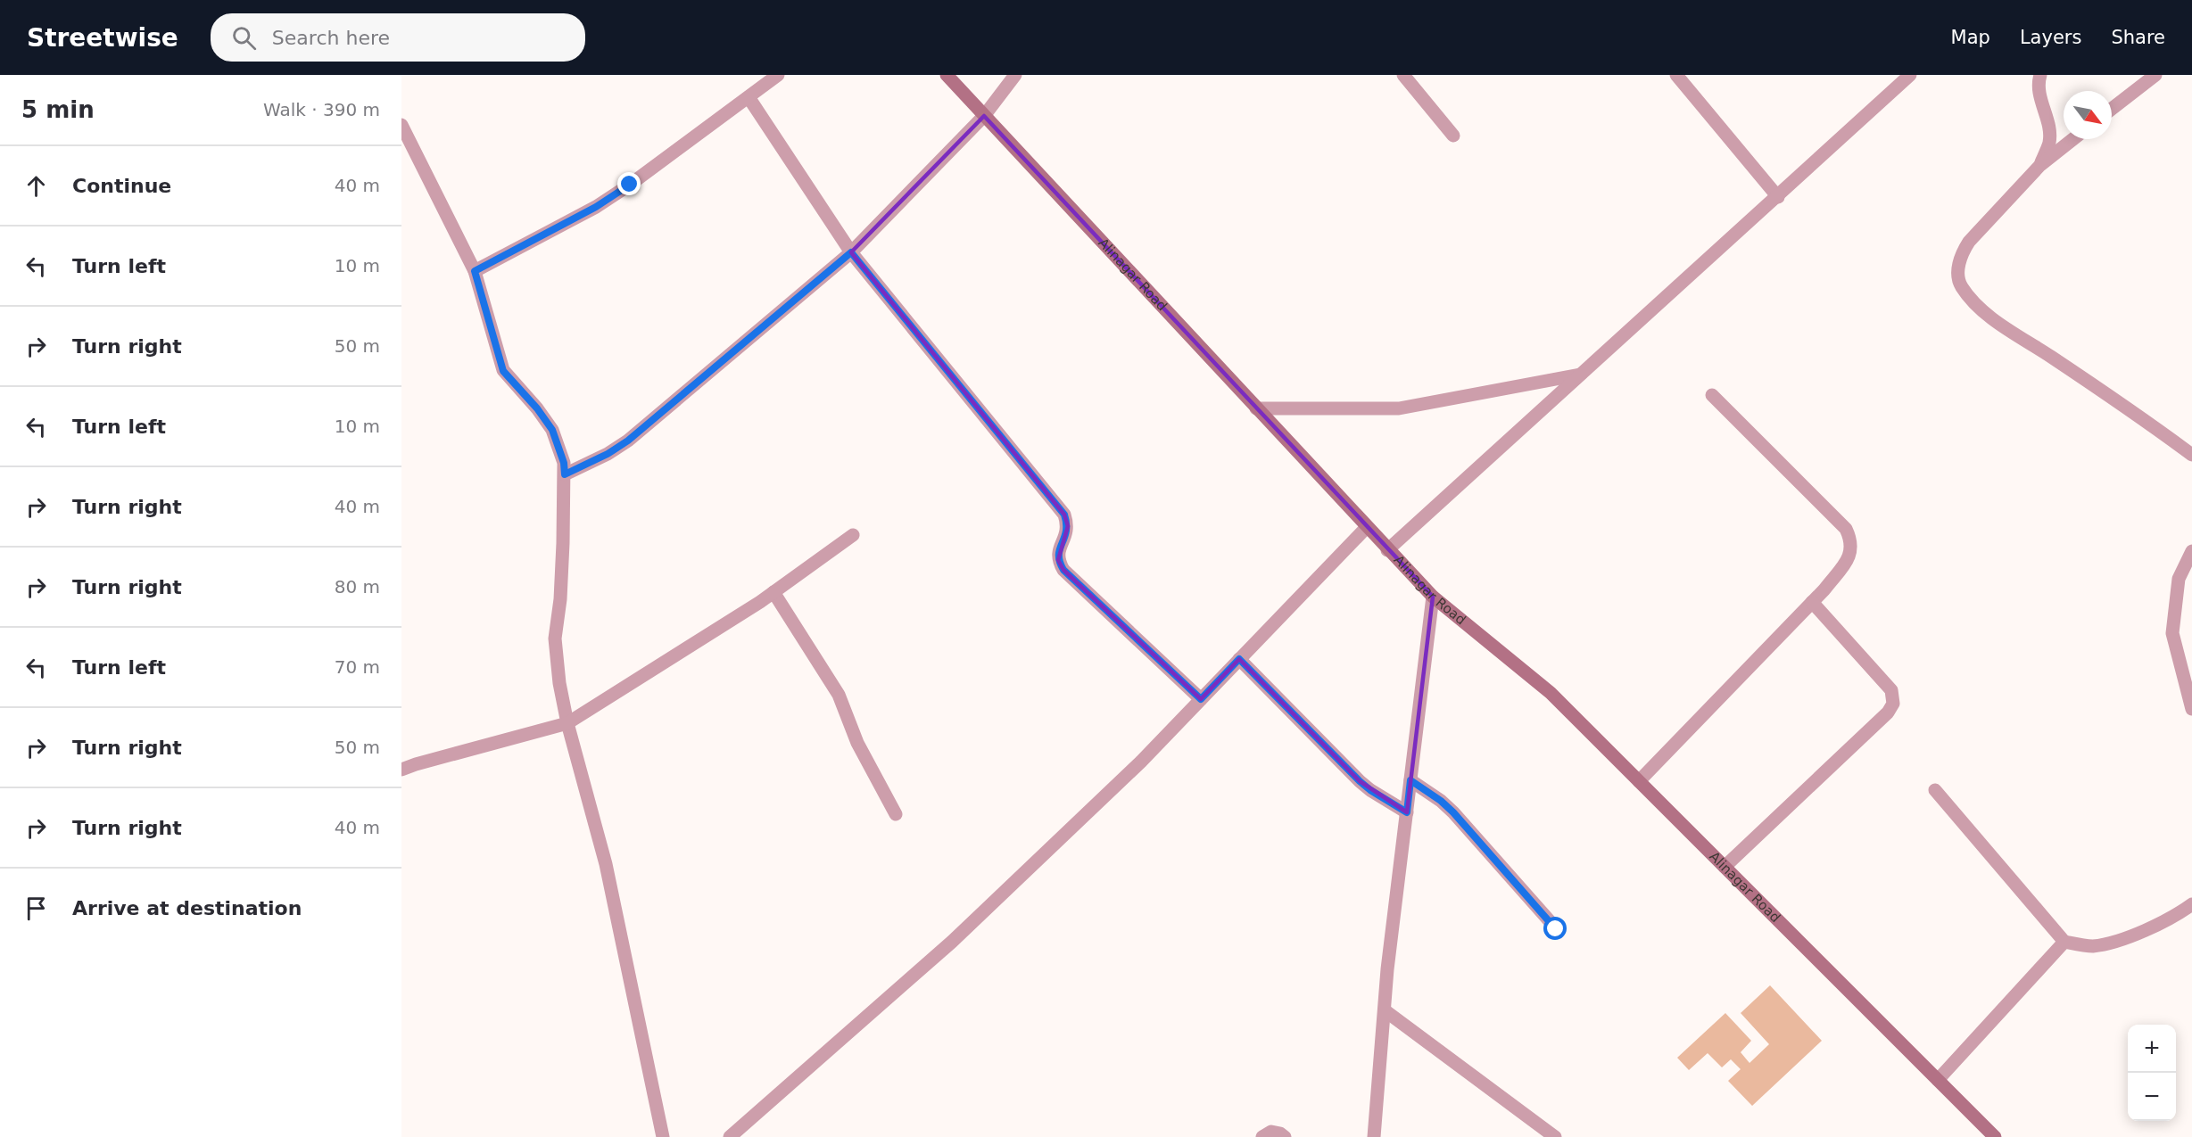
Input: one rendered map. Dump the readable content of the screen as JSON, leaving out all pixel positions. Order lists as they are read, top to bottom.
{
  "streets": {
    "main road": ["Alinagar Road"]
  },
  "north": "bottom right",
  "page": {
    "header": "Streetwise",
    "search": "Search here",
    "nav": ["Map", "Layers", "Share"],
    "heading": ["5 min", "Walk · 390 m"],
    "list": [
      ["Continue", "40 m"],
      ["Turn left", "10 m"],
      ["Turn right", "50 m"],
      ["Turn left", "10 m"],
      ["Turn right", "40 m"],
      ["Turn right", "80 m"],
      ["Turn left", "70 m"],
      ["Turn right", "50 m"],
      ["Turn right", "40 m"],
      "Arrive at destination"
    ],
    "map_buttons": ["+", "−"]
  }
}
